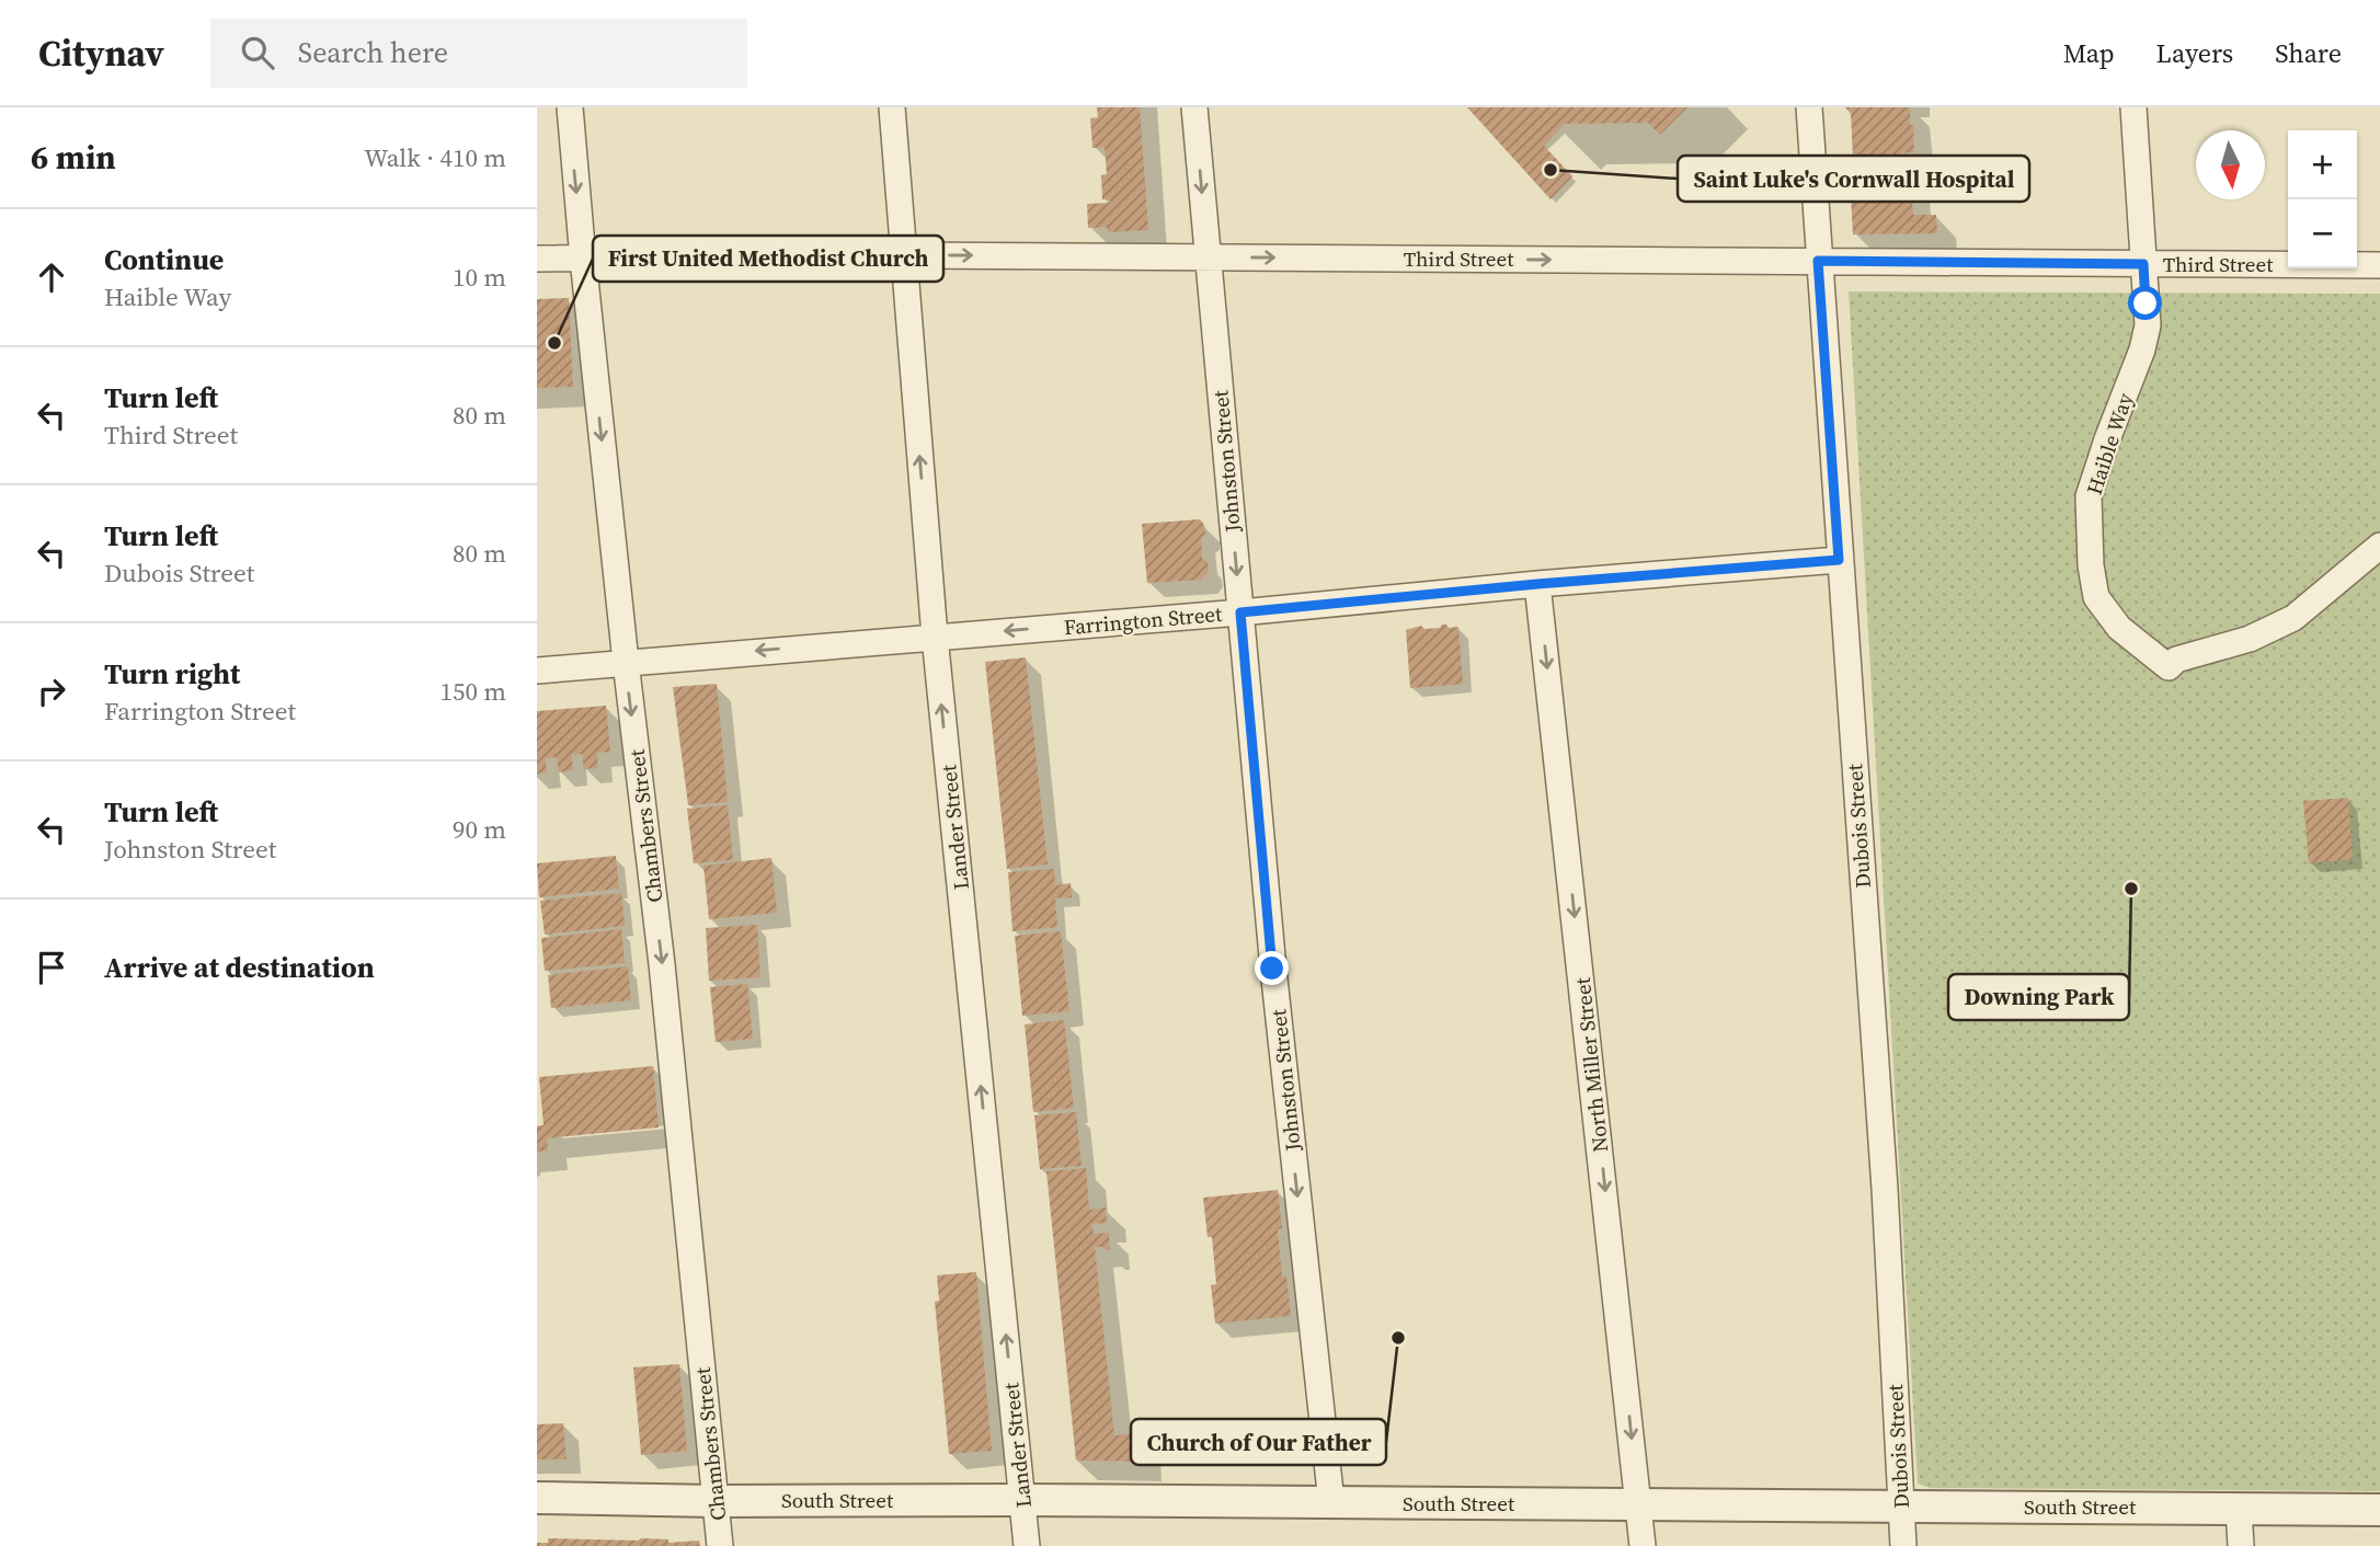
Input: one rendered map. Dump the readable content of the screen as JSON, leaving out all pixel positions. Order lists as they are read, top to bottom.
{
  "streets": {
    "street": [
      "Third Street",
      "Haible Way",
      "Johnston Street",
      "Farrington Street",
      "Chambers Street",
      "Dubois Street",
      "Lander Street",
      "North Miller Street",
      "South Street"
    ]
  },
  "crossings": [
    ["Third Street", "Haible Way"],
    ["Third Street", "Johnston Street"],
    ["Third Street", "Chambers Street"],
    ["Third Street", "Dubois Street"],
    ["Third Street", "Lander Street"],
    ["Johnston Street", "Farrington Street"],
    ["Johnston Street", "South Street"],
    ["Farrington Street", "Chambers Street"],
    ["Farrington Street", "Dubois Street"],
    ["Farrington Street", "Lander Street"],
    ["Farrington Street", "North Miller Street"],
    ["Chambers Street", "South Street"],
    ["Dubois Street", "South Street"],
    ["Lander Street", "South Street"],
    ["North Miller Street", "South Street"]
  ],
  "one_way": [
    "Third Street",
    "Johnston Street",
    "Farrington Street",
    "Chambers Street",
    "Lander Street",
    "North Miller Street"
  ],
  "places": [
    "Saint Luke's Cornwall Hospital",
    "First United Methodist Church",
    "Downing Park",
    "Church of Our Father"
  ],
  "north": "bottom",
  "page": {
    "header": "Citynav",
    "search": "Search here",
    "nav": ["Map", "Layers", "Share"],
    "heading": ["6 min", "Walk · 410 m"],
    "map_buttons": ["+", "−"],
    "list": [
      ["Continue", "Haible Way", "10 m"],
      ["Turn left", "Third Street", "80 m"],
      ["Turn left", "Dubois Street", "80 m"],
      ["Turn right", "Farrington Street", "150 m"],
      ["Turn left", "Johnston Street", "90 m"],
      "Arrive at destination"
    ]
  }
}
